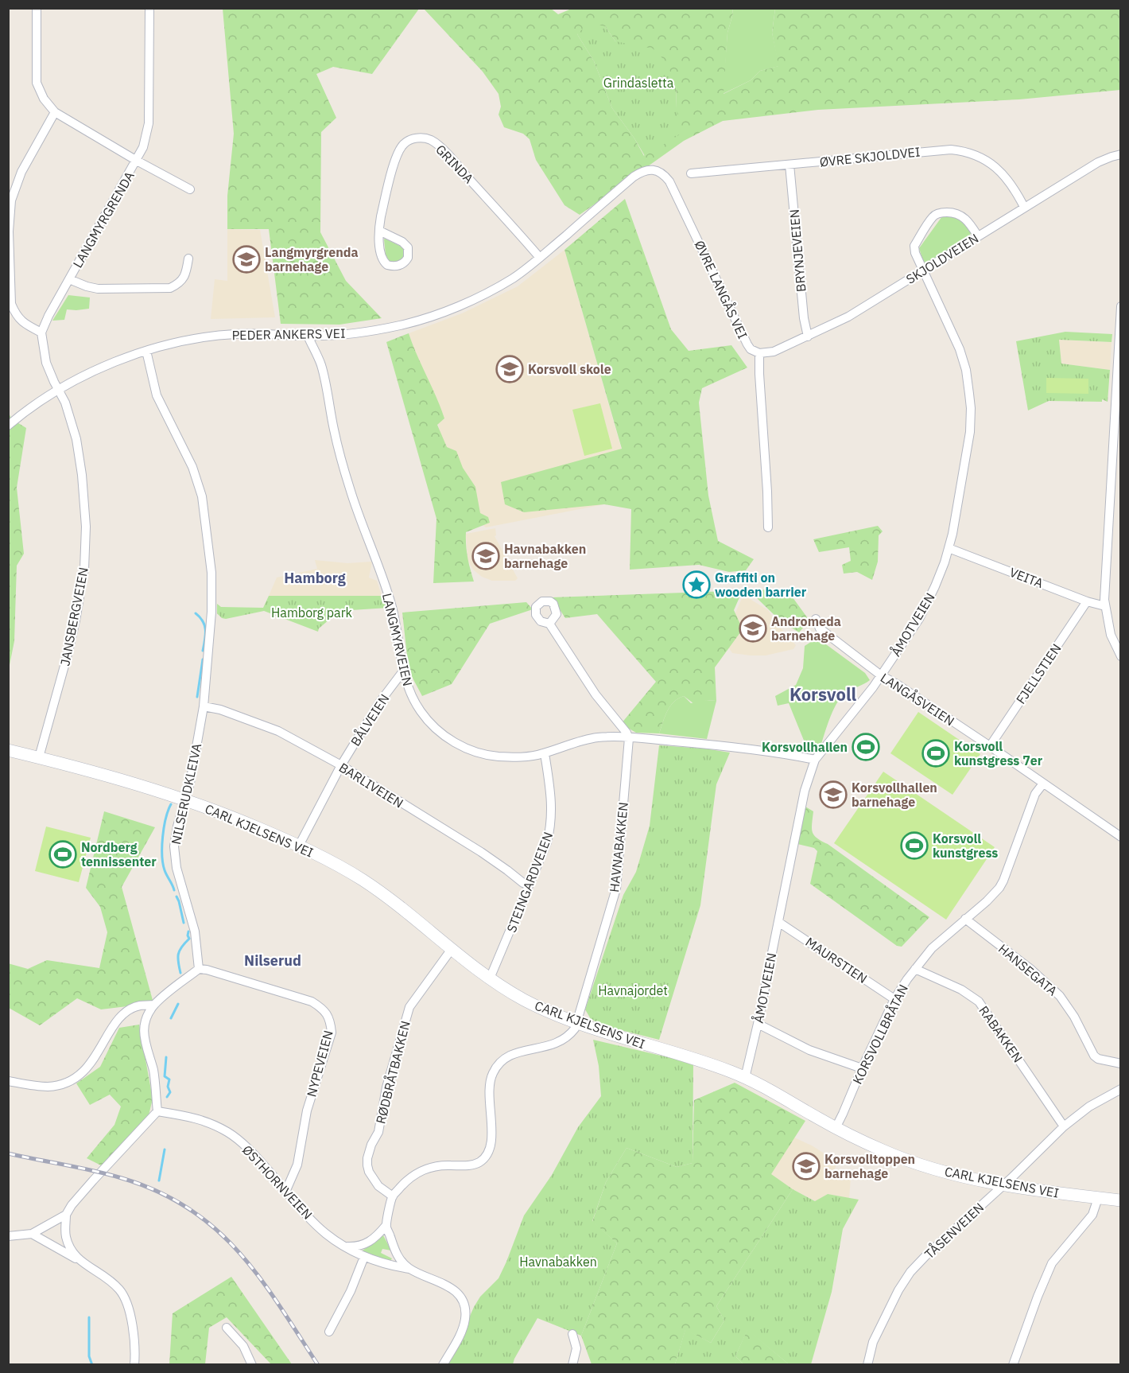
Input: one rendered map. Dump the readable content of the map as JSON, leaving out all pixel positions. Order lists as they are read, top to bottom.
{
  "streets": {
    "main road": ["CARL KJELSENS VEI"],
    "street": [
      "ØVRE SKJOLDVEI",
      "GRINDA",
      "LANGMYRGRENDA",
      "BRYNJEVEIEN",
      "SKJOLDVEIEN",
      "ØVRE LANGÅS VEI",
      "PEDER ANKERS VEI",
      "VEITA",
      "JANSBERGVEIEN",
      "ÅMOTVEIEN",
      "LANGMYRVEIEN",
      "FJELLSTIEN",
      "LANGÅSVEIEN",
      "BÅLVEIEN",
      "BARLIVEIEN",
      "NILSERUDKLEIVA",
      "HAVNABAKKEN",
      "STEINGARDVEIEN",
      "MAURSTIEN",
      "HANSEGATA",
      "KORSVOLLBRÅTAN",
      "RABAKKEN",
      "NYPEVEIEN",
      "RØDBRÅTBAKKEN",
      "ØSTHORNVEIEN",
      "TÅSENVEIEN"
    ]
  },
  "crossings": [
    ["ØVRE SKJOLDVEI", "BRYNJEVEIEN"],
    ["ØVRE SKJOLDVEI", "SKJOLDVEIEN"],
    ["GRINDA", "PEDER ANKERS VEI"],
    ["BRYNJEVEIEN", "SKJOLDVEIEN"],
    ["SKJOLDVEIEN", "ØVRE LANGÅS VEI"],
    ["SKJOLDVEIEN", "ÅMOTVEIEN"],
    ["ØVRE LANGÅS VEI", "PEDER ANKERS VEI"],
    ["PEDER ANKERS VEI", "JANSBERGVEIEN"],
    ["PEDER ANKERS VEI", "LANGMYRVEIEN"],
    ["PEDER ANKERS VEI", "NILSERUDKLEIVA"],
    ["VEITA", "ÅMOTVEIEN"],
    ["VEITA", "FJELLSTIEN"],
    ["JANSBERGVEIEN", "CARL KJELSENS VEI"],
    ["ÅMOTVEIEN", "LANGMYRVEIEN"],
    ["ÅMOTVEIEN", "LANGÅSVEIEN"],
    ["ÅMOTVEIEN", "CARL KJELSENS VEI"],
    ["ÅMOTVEIEN", "MAURSTIEN"],
    ["LANGMYRVEIEN", "BÅLVEIEN"],
    ["LANGMYRVEIEN", "HAVNABAKKEN"],
    ["LANGMYRVEIEN", "STEINGARDVEIEN"],
    ["FJELLSTIEN", "LANGÅSVEIEN"],
    ["LANGÅSVEIEN", "KORSVOLLBRÅTAN"],
    ["BÅLVEIEN", "BARLIVEIEN"],
    ["BÅLVEIEN", "CARL KJELSENS VEI"],
    ["BARLIVEIEN", "NILSERUDKLEIVA"],
    ["BARLIVEIEN", "STEINGARDVEIEN"],
    ["NILSERUDKLEIVA", "CARL KJELSENS VEI"],
    ["NILSERUDKLEIVA", "NYPEVEIEN"],
    ["CARL KJELSENS VEI", "HAVNABAKKEN"],
    ["CARL KJELSENS VEI", "STEINGARDVEIEN"],
    ["CARL KJELSENS VEI", "KORSVOLLBRÅTAN"],
    ["CARL KJELSENS VEI", "RØDBRÅTBAKKEN"],
    ["CARL KJELSENS VEI", "TÅSENVEIEN"],
    ["HAVNABAKKEN", "RØDBRÅTBAKKEN"],
    ["MAURSTIEN", "KORSVOLLBRÅTAN"],
    ["HANSEGATA", "KORSVOLLBRÅTAN"],
    ["KORSVOLLBRÅTAN", "RABAKKEN"],
    ["RABAKKEN", "TÅSENVEIEN"],
    ["NYPEVEIEN", "ØSTHORNVEIEN"]
  ],
  "districts": ["Hamborg", "Korsvoll", "Nilserud"],
  "parks": [
    "Grindasletta",
    "Hamborg park",
    "Havnajordet",
    "Havnabakken"
  ],
  "places": {
    "school or university": [
      "Langmyrgrenda barnehage",
      "Korsvoll skole",
      "Havnabakken barnehage",
      "Andromeda barnehage",
      "Korsvollhallen barnehage",
      "Korsvolltoppen barnehage"
    ],
    "place": ["Graffiti on wooden barrier"],
    "sports": [
      "Korsvollhallen",
      "Korsvoll kunstgress 7er",
      "Korsvoll kunstgress",
      "Nordberg tennissenter"
    ]
  }
}
